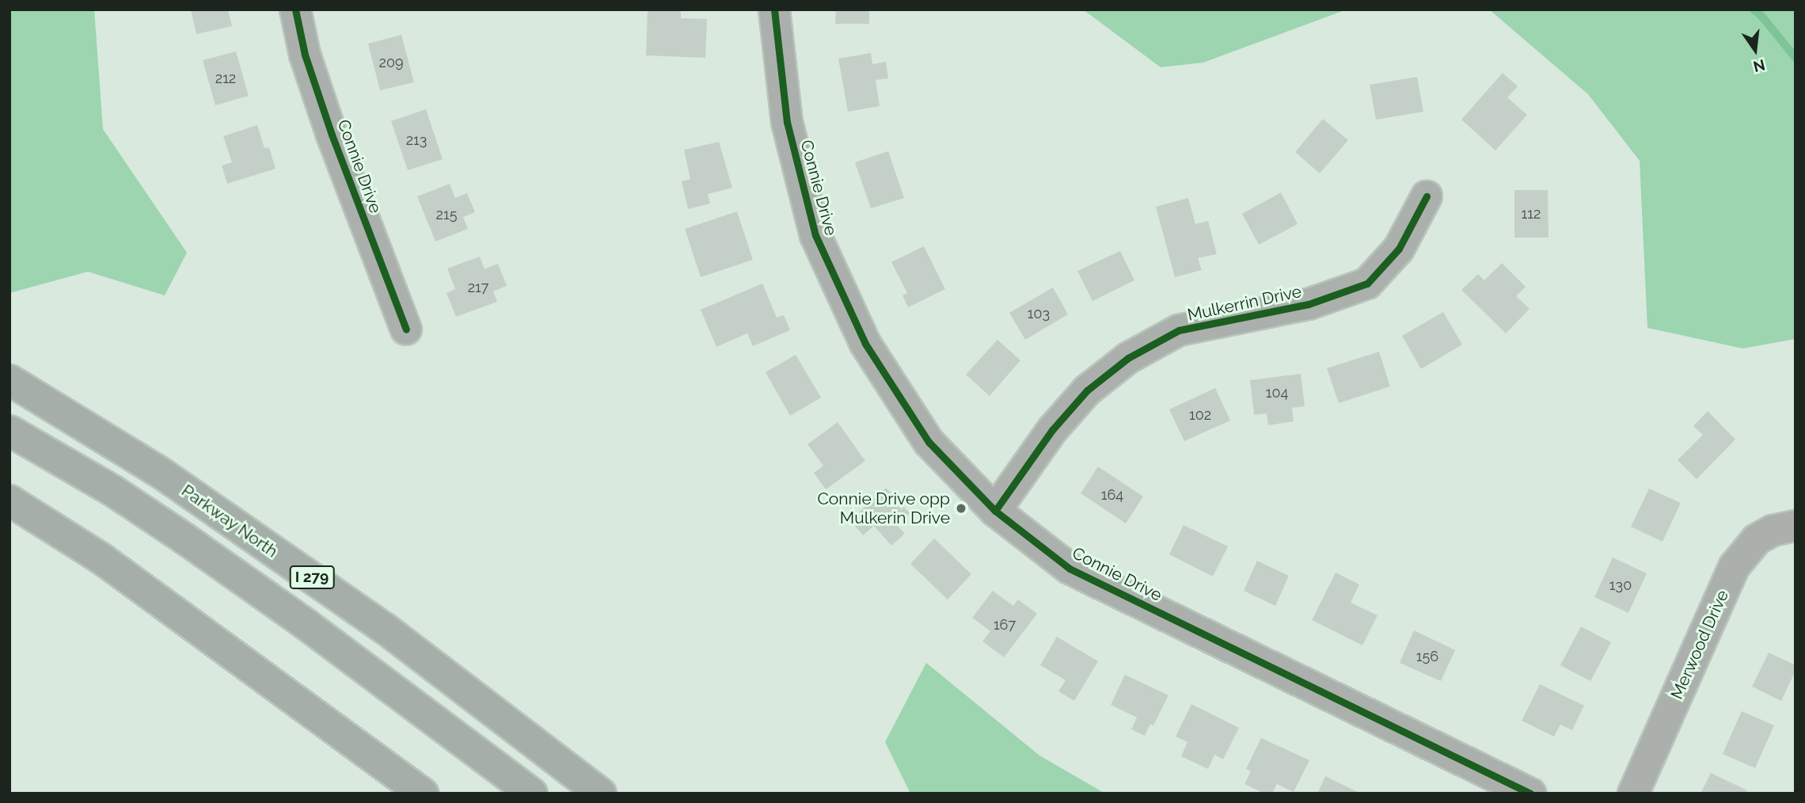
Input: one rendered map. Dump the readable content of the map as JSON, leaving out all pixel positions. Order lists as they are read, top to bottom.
{
  "streets": {
    "highway": ["Parkway North", "I 279"],
    "street": ["Connie Drive", "Mulkerrin Drive", "Merwood Drive"]
  },
  "crossings": [
    ["Connie Drive", "Mulkerrin Drive"]
  ],
  "places": ["Connie Drive opp Mulkerin Drive"],
  "house_numbers": [
    "209",
    "212",
    "213",
    "112",
    "215",
    "217",
    "103",
    "104",
    "102",
    "164",
    "130",
    "167",
    "156"
  ],
  "north": "bottom"
}
